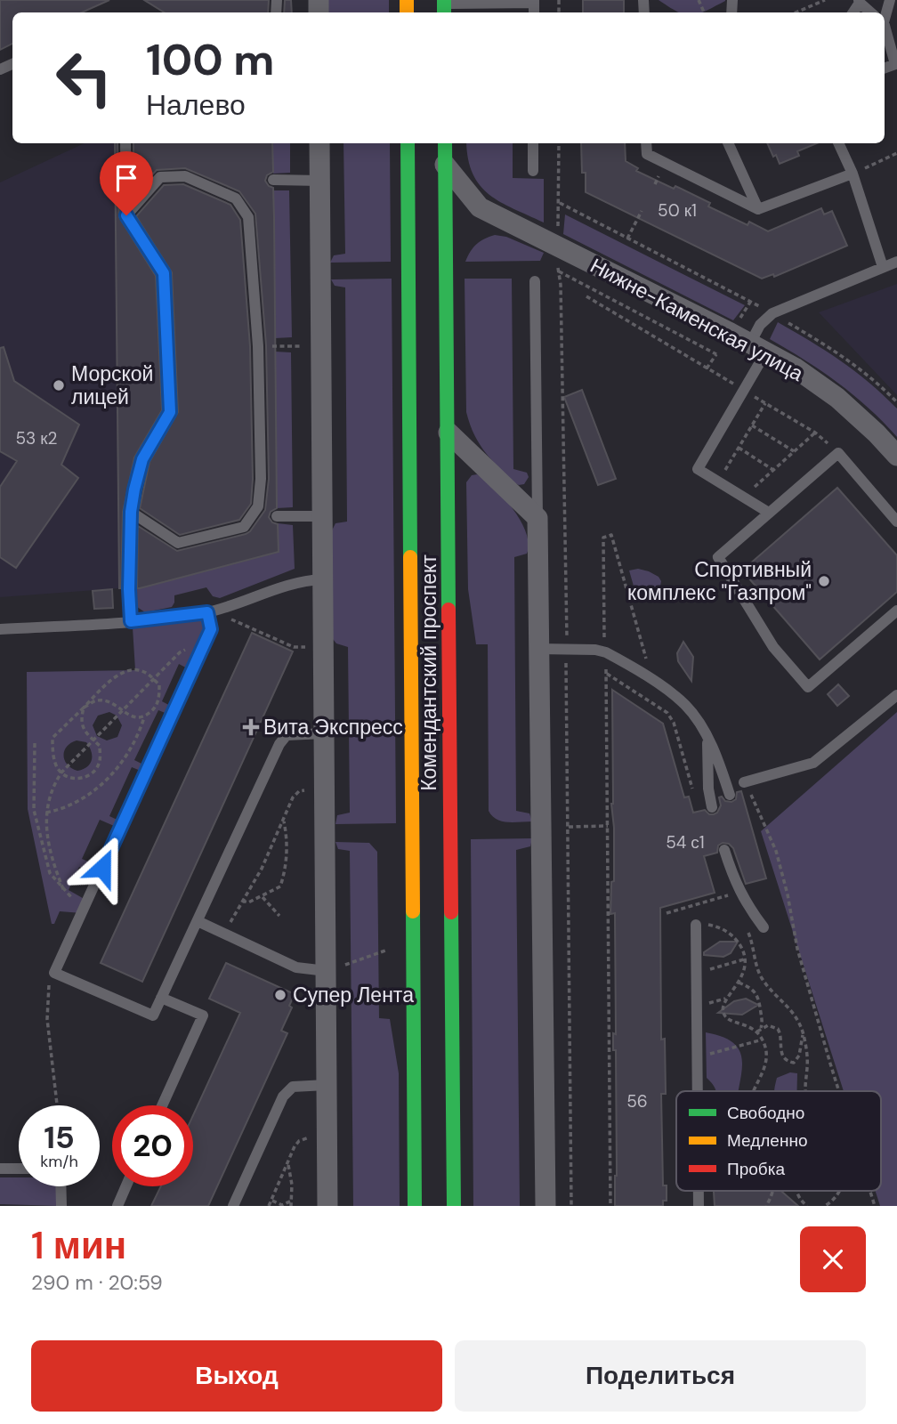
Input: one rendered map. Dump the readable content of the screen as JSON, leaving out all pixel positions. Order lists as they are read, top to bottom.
{
  "streets": {
    "main road": ["Комендантский проспект"],
    "street": ["Нижне-Каменская улица"]
  },
  "crossings": [
    ["Нижне-Каменская улица", "Комендантский проспект"]
  ],
  "places": {
    "other": ["Морской лицей", "Спортивный комплекс \"Газпром\"", "Супер Лента"],
    "health": ["Вита Экспресс"]
  },
  "house_numbers": [
    "50 к1",
    "53 к2",
    "54 с1",
    "56"
  ],
  "legend": ["Свободно", "Медленно", "Пробка"],
  "page": {
    "turn": ["100 m", "Налево"],
    "speed": "15 km/h",
    "limit": "20",
    "heading": ["1 мин", "290 m · 20:59"],
    "buttons": ["Выход", "Поделиться"]
  }
}
